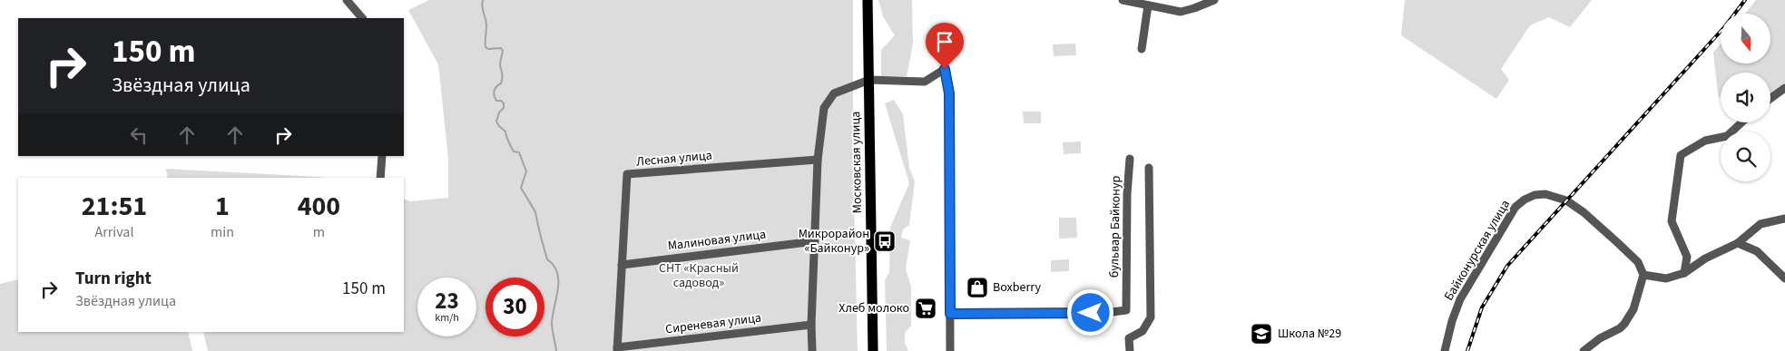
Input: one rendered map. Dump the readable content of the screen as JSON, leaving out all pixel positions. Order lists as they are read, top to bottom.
{
  "streets": {
    "main road": ["Московская улица"],
    "street": [
      "Лесная улица",
      "бульвар Байконур",
      "Малиновая улица",
      "Байконурская улица",
      "Сиреневая улица"
    ]
  },
  "crossings": [
    ["Лесная улица", "Малиновая улица"],
    ["Лесная улица", "Сиреневая улица"]
  ],
  "parks": ["СНТ «Красный садовод»"],
  "places": {
    "bus stop": ["Микрорайон «Байконур»"],
    "shop": ["Boxberry"],
    "supermarket": ["Хлеб молоко"],
    "school or university": ["Школа №29"]
  },
  "north": "bottom",
  "page": {
    "turn": ["150 m", "Звёздная улица"],
    "eta": [
      "21:51",
      "Arrival",
      "1",
      "min",
      "400",
      "m"
    ],
    "list": [
      {
        "name": "Turn right",
        "note": "Звёздная улица",
        "value": "150 m"
      }
    ],
    "speed": "23 km/h",
    "limit": "30"
  }
}
